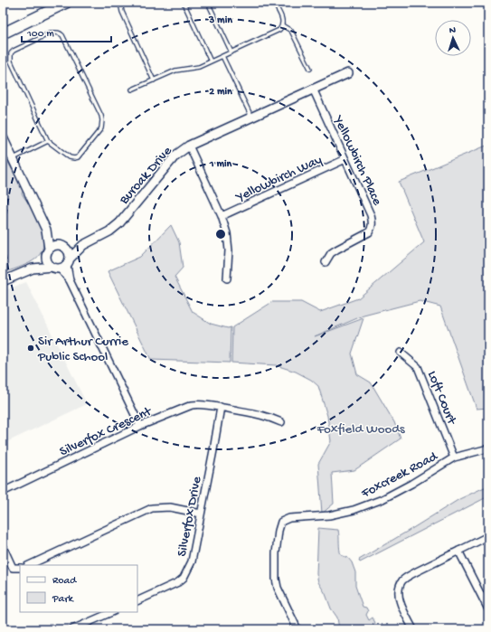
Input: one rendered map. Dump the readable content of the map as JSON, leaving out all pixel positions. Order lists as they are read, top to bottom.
{
  "streets": {
    "street": [
      "Yellowbirch Place",
      "Buroak Drive",
      "Yellowbirch Way",
      "Loft Court",
      "Silverfox Crescent",
      "Foxcreek Road",
      "Silverfox Drive"
    ]
  },
  "crossings": [
    ["Yellowbirch Place", "Buroak Drive"],
    ["Yellowbirch Place", "Yellowbirch Way"],
    ["Loft Court", "Foxcreek Road"],
    ["Silverfox Crescent", "Silverfox Drive"]
  ],
  "parks": ["Foxfield Woods"],
  "places": ["Sir Arthur Currie Public School"],
  "legend": ["Road", "Park"],
  "scale_bar": "100 m",
  "north": "top",
  "rings": ["3 min", "2 min", "1 min"]
}
